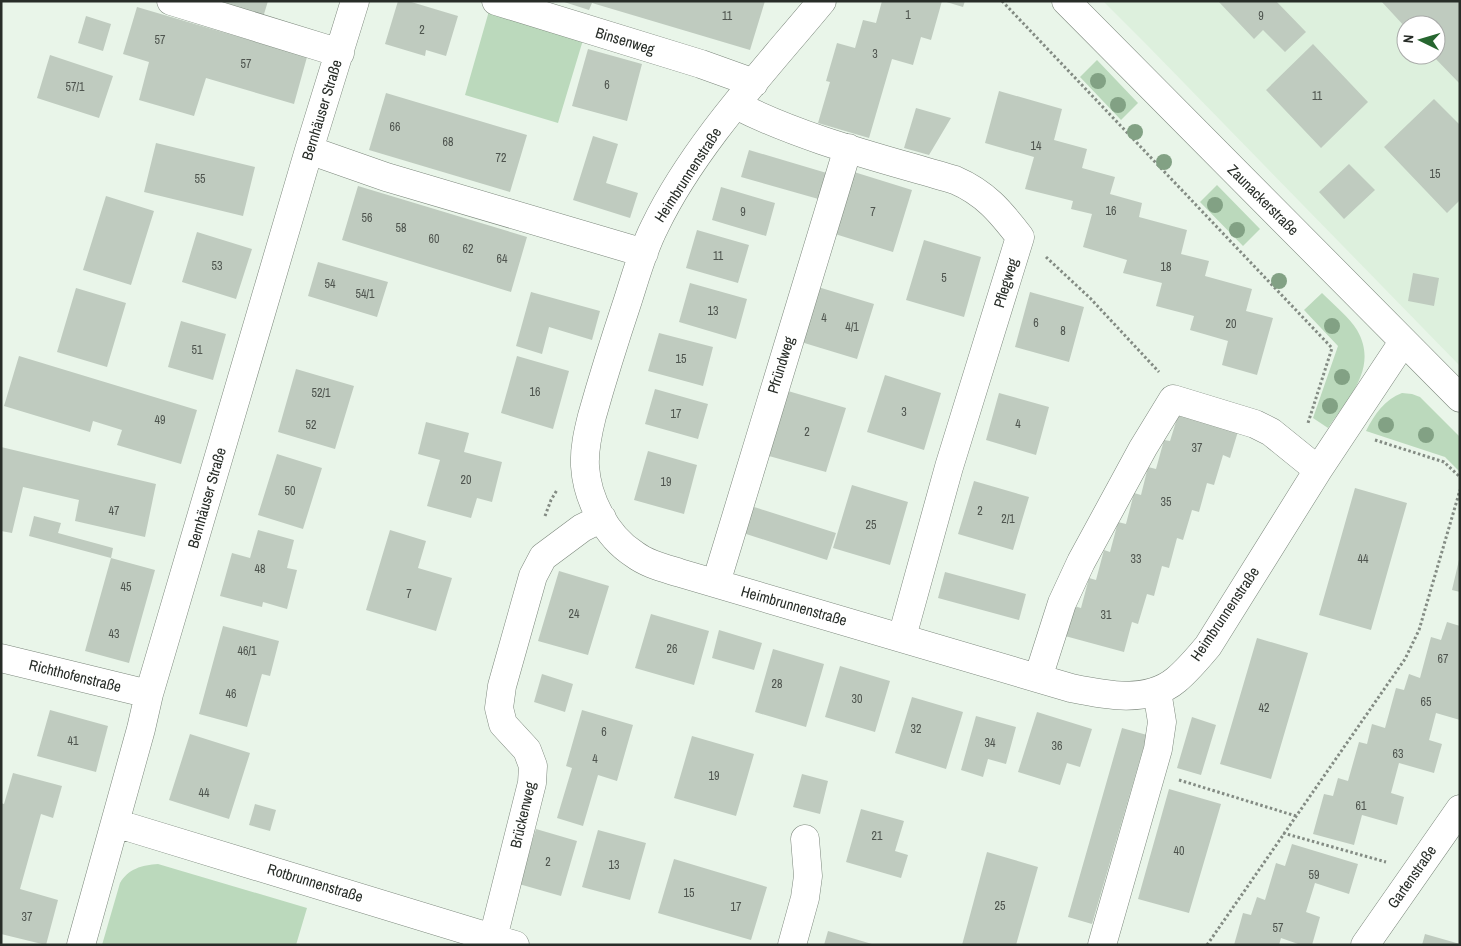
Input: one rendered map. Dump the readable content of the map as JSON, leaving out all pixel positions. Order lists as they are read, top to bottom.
{
  "streets": {
    "street": [
      "Binsenweg",
      "Bernhäuser Straße",
      "Heimbrunnenstraße",
      "Zaunackerstraße",
      "Pflegweg",
      "Pfründweg",
      "Richthofenstraße",
      "Brückenweg",
      "Gartenstraße",
      "Rotbrunnenstraße"
    ]
  },
  "crossings": [
    ["Binsenweg", "Heimbrunnenstraße"],
    ["Bernhäuser Straße", "Richthofenstraße"],
    ["Bernhäuser Straße", "Rotbrunnenstraße"],
    ["Heimbrunnenstraße", "Zaunackerstraße"],
    ["Heimbrunnenstraße", "Pflegweg"],
    ["Heimbrunnenstraße", "Pfründweg"],
    ["Heimbrunnenstraße", "Brückenweg"],
    ["Brückenweg", "Rotbrunnenstraße"]
  ],
  "house_numbers": [
    "1",
    "11",
    "9",
    "2",
    "57",
    "3",
    "57",
    "6",
    "57/1",
    "11",
    "66",
    "68",
    "14",
    "72",
    "15",
    "55",
    "16",
    "9",
    "7",
    "56",
    "58",
    "60",
    "62",
    "11",
    "64",
    "53",
    "18",
    "5",
    "54",
    "54/1",
    "13",
    "4",
    "6",
    "20",
    "4/1",
    "8",
    "51",
    "15",
    "16",
    "52/1",
    "3",
    "17",
    "49",
    "4",
    "52",
    "2",
    "37",
    "20",
    "19",
    "50",
    "35",
    "47",
    "2",
    "2/1",
    "25",
    "33",
    "44",
    "48",
    "45",
    "7",
    "24",
    "31",
    "43",
    "26",
    "46/1",
    "67",
    "28",
    "46",
    "30",
    "65",
    "42",
    "32",
    "6",
    "41",
    "34",
    "36",
    "63",
    "4",
    "19",
    "44",
    "61",
    "21",
    "40",
    "2",
    "13",
    "59",
    "15",
    "25",
    "17",
    "37",
    "57"
  ],
  "north": "left"
}
